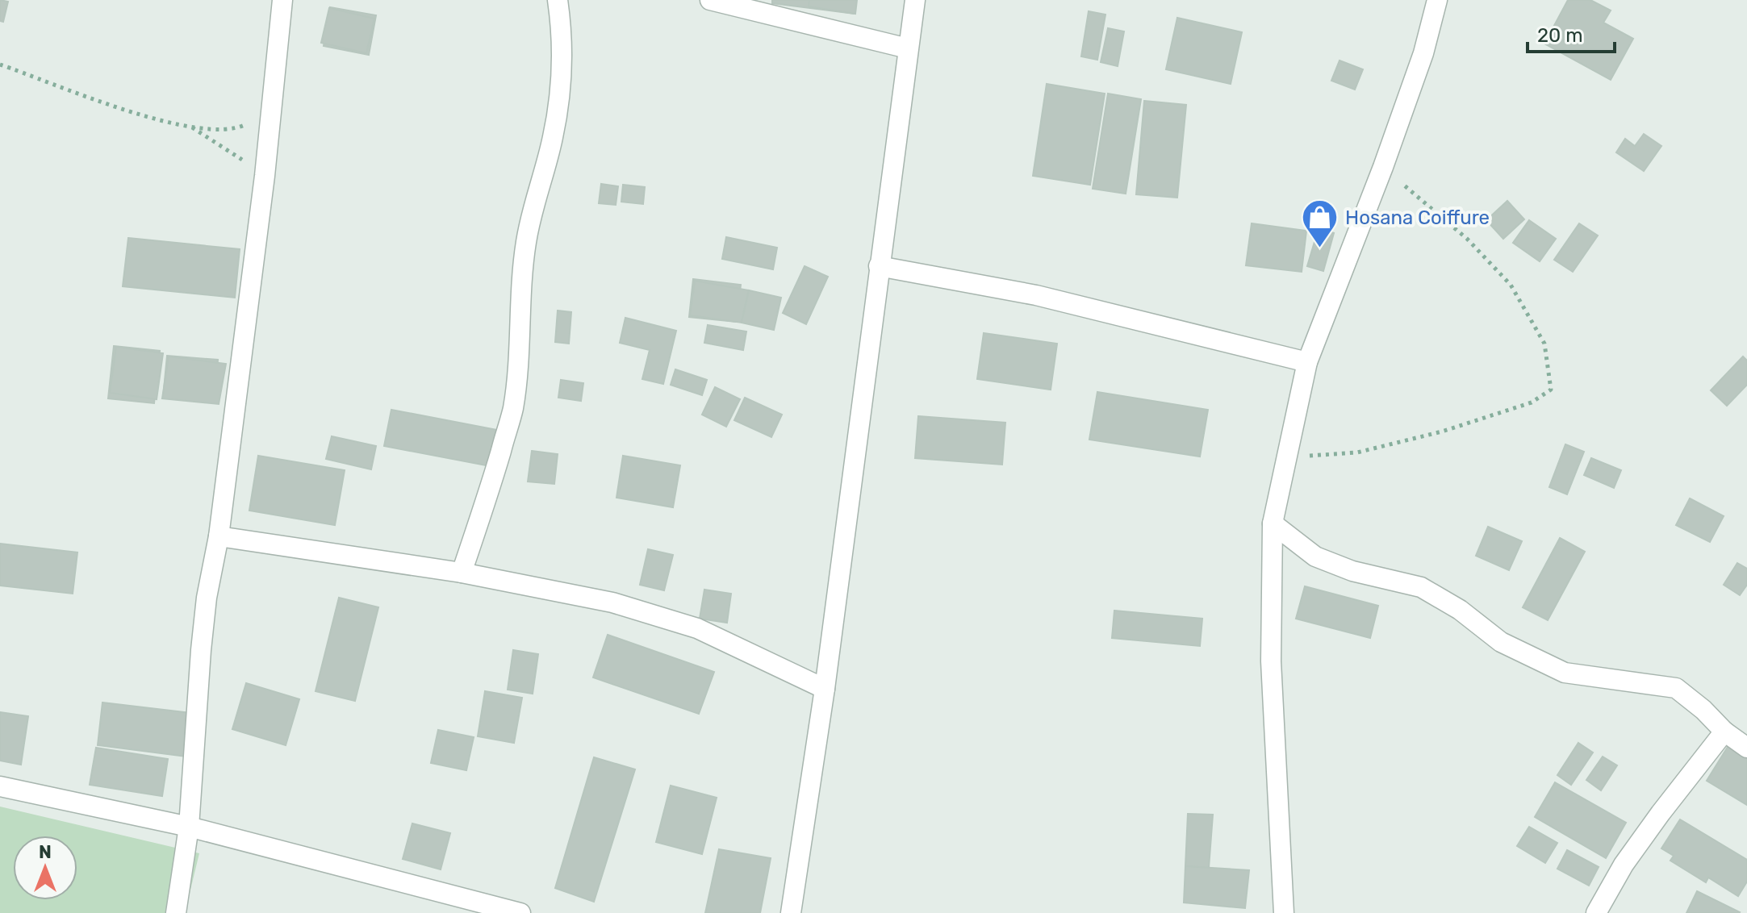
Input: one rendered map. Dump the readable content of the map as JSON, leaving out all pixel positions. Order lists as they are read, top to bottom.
{
  "places": {
    "shop": ["Hosana Coiffure"]
  },
  "scale_bar": "20 m",
  "north": "top"
}
